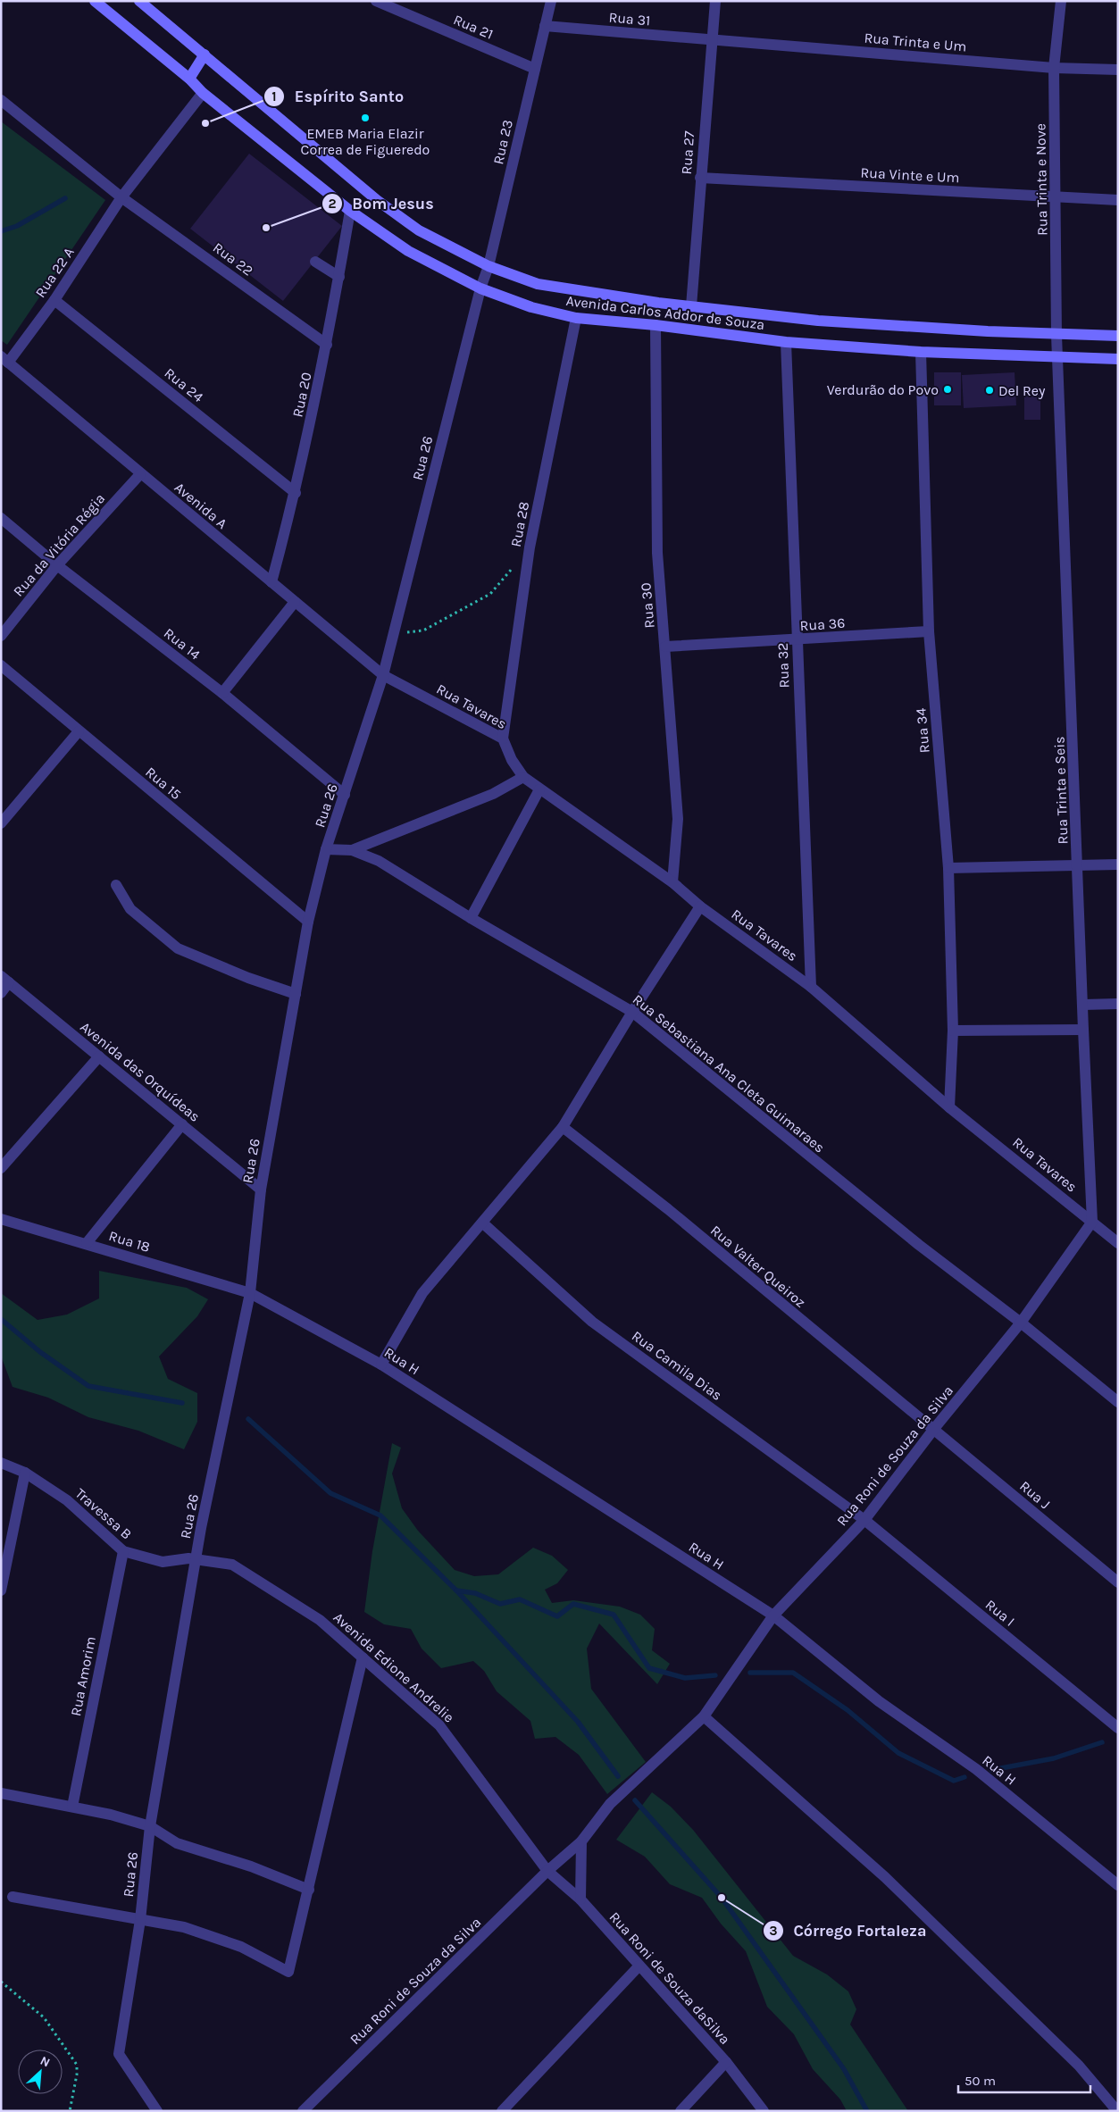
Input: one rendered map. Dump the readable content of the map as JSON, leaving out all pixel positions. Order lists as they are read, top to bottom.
{
  "streets": {
    "street": [
      "Rua 31",
      "Rua 21",
      "Rua Trinta e Um",
      "Rua 23",
      "Rua 27",
      "Rua Vinte e Um",
      "Rua Trinta e Nove",
      "Rua 22",
      "Rua 22 A",
      "Avenida Carlos Addor de Souza",
      "Rua 24",
      "Rua 20",
      "Rua 26",
      "Avenida A",
      "Rua 28",
      "Rua da Vitória Régia",
      "Rua 30",
      "Rua 36",
      "Rua 14",
      "Rua 32",
      "Rua Tavares",
      "Rua 34",
      "Rua 15",
      "Rua Trinta e Seis",
      "Avenida das Orquídeas",
      "Rua Sebastiana Ana Cleta Guimaraes",
      "Rua 18",
      "Rua Valter Queiroz",
      "Rua H",
      "Rua Camila Dias",
      "Rua Roni de Souza da Silva",
      "Rua J",
      "Travessa B",
      "Rua I",
      "Avenida Edione Andrelie",
      "Rua Amorim",
      "Rua Roni de Souza daSilva"
    ]
  },
  "crossings": [
    ["Rua 31", "Rua Trinta e Um"],
    ["Rua 31", "Rua 23"],
    ["Rua 31", "Rua 27"],
    ["Rua 21", "Rua 23"],
    ["Rua Trinta e Um", "Rua 27"],
    ["Rua Trinta e Um", "Rua Trinta e Nove"],
    ["Rua 23", "Avenida Carlos Addor de Souza"],
    ["Rua 23", "Rua 26"],
    ["Rua 27", "Rua Vinte e Um"],
    ["Rua 27", "Avenida Carlos Addor de Souza"],
    ["Rua Vinte e Um", "Rua Trinta e Nove"],
    ["Rua Trinta e Nove", "Avenida Carlos Addor de Souza"],
    ["Rua Trinta e Nove", "Rua Trinta e Seis"],
    ["Rua 22", "Rua 22 A"],
    ["Rua 22", "Rua 20"],
    ["Rua 22 A", "Rua 24"],
    ["Rua 22 A", "Avenida A"],
    ["Avenida Carlos Addor de Souza", "Rua 20"],
    ["Avenida Carlos Addor de Souza", "Rua 26"],
    ["Avenida Carlos Addor de Souza", "Rua 28"],
    ["Avenida Carlos Addor de Souza", "Rua 30"],
    ["Avenida Carlos Addor de Souza", "Rua 32"],
    ["Avenida Carlos Addor de Souza", "Rua 34"],
    ["Avenida Carlos Addor de Souza", "Rua Trinta e Seis"],
    ["Rua 24", "Rua 20"],
    ["Rua 20", "Avenida A"],
    ["Rua 26", "Avenida A"],
    ["Rua 26", "Rua 14"],
    ["Rua 26", "Rua Tavares"],
    ["Rua 26", "Rua 15"],
    ["Rua 26", "Avenida das Orquídeas"],
    ["Rua 26", "Rua Sebastiana Ana Cleta Guimaraes"],
    ["Rua 26", "Rua 18"],
    ["Rua 26", "Rua H"],
    ["Rua 26", "Travessa B"],
    ["Rua 26", "Avenida Edione Andrelie"],
    ["Avenida A", "Rua da Vitória Régia"],
    ["Avenida A", "Rua Tavares"],
    ["Rua 28", "Rua Tavares"],
    ["Rua da Vitória Régia", "Rua 14"],
    ["Rua 30", "Rua 36"],
    ["Rua 30", "Rua Tavares"],
    ["Rua 36", "Rua 32"],
    ["Rua 36", "Rua 34"],
    ["Rua 32", "Rua Tavares"],
    ["Rua Tavares", "Rua 34"],
    ["Rua Tavares", "Rua Trinta e Seis"],
    ["Rua Tavares", "Rua Roni de Souza da Silva"],
    ["Rua Trinta e Seis", "Rua Roni de Souza da Silva"],
    ["Rua Sebastiana Ana Cleta Guimaraes", "Rua Roni de Souza da Silva"],
    ["Rua 18", "Rua H"],
    ["Rua Valter Queiroz", "Rua Roni de Souza da Silva"],
    ["Rua Valter Queiroz", "Rua J"],
    ["Rua H", "Rua Roni de Souza da Silva"],
    ["Rua Camila Dias", "Rua Roni de Souza da Silva"],
    ["Rua Camila Dias", "Rua I"],
    ["Rua Roni de Souza da Silva", "Rua J"],
    ["Rua Roni de Souza da Silva", "Rua I"],
    ["Rua Roni de Souza da Silva", "Avenida Edione Andrelie"],
    ["Rua Roni de Souza da Silva", "Rua Roni de Souza daSilva"],
    ["Travessa B", "Avenida Edione Andrelie"],
    ["Travessa B", "Rua Amorim"],
    ["Avenida Edione Andrelie", "Rua Roni de Souza daSilva"]
  ],
  "places": [
    "EMEB Maria Elazir Correa de Figueredo",
    "Espírito Santo",
    "Bom Jesus",
    "Verdurão do Povo",
    "Del Rey",
    "Córrego Fortaleza"
  ],
  "scale_bar": "50 m",
  "north": "top right"
}
